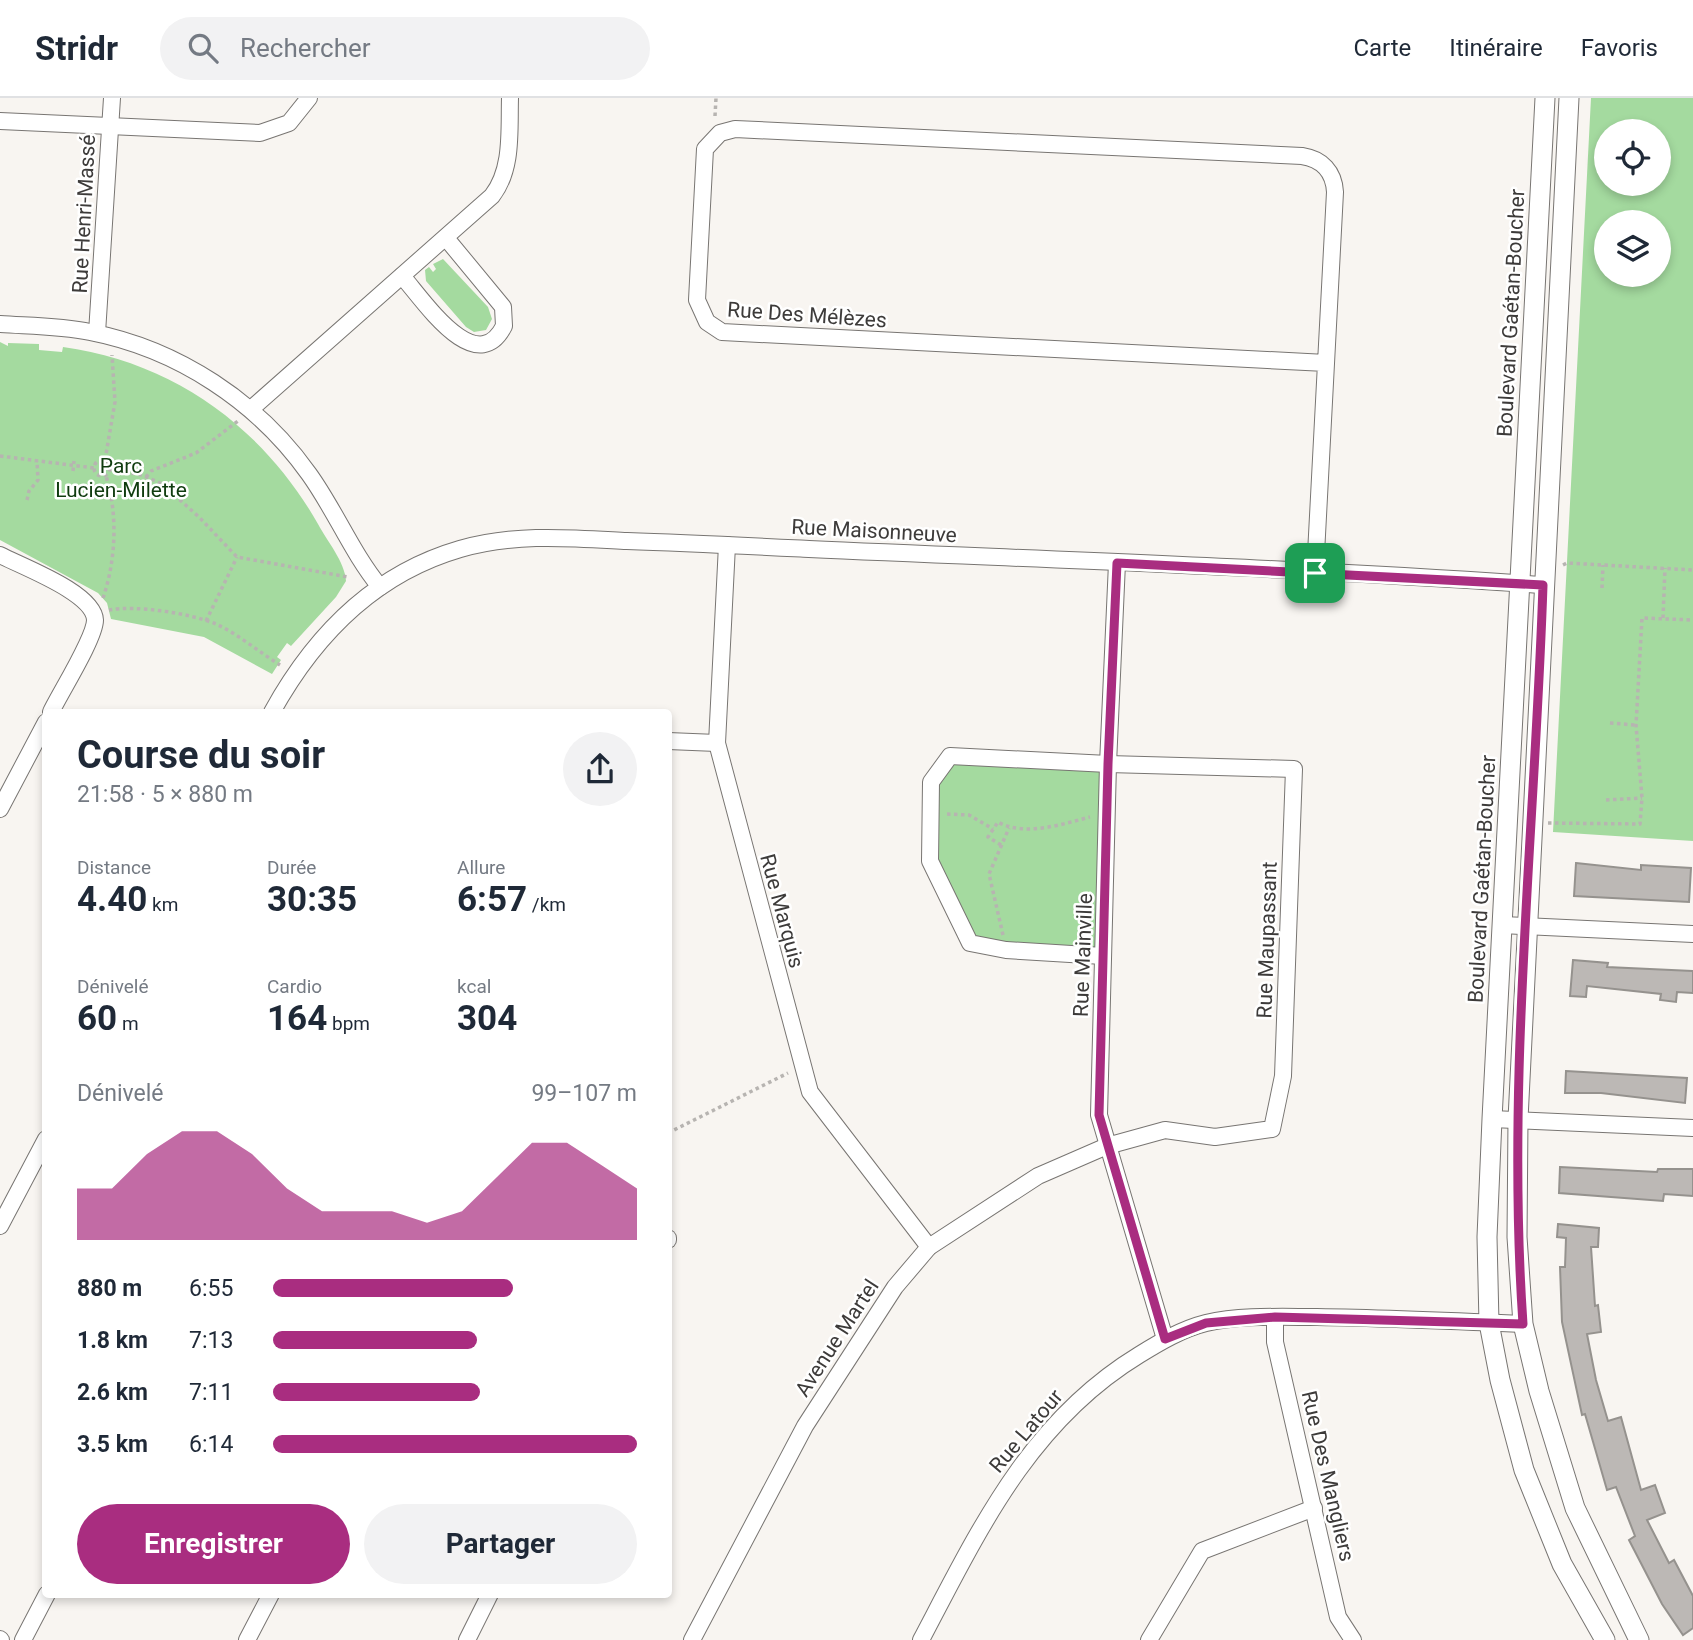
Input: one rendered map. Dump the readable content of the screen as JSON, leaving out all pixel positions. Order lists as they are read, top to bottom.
{
  "streets": {
    "street": [
      "Rue Henri-Massé",
      "Boulevard Gaétan-Boucher",
      "Rue Des Mélèzes",
      "Rue Maisonneuve",
      "Rue Marquis",
      "Rue Maupassant",
      "Rue Mainville",
      "Avenue Martel",
      "Rue Latour",
      "Rue Des Mangliers"
    ]
  },
  "crossings": [
    ["Boulevard Gaétan-Boucher", "Rue Maisonneuve"],
    ["Boulevard Gaétan-Boucher", "Rue Latour"],
    ["Rue Des Mélèzes", "Rue Maisonneuve"],
    ["Rue Maisonneuve", "Rue Marquis"],
    ["Rue Maisonneuve", "Rue Mainville"],
    ["Rue Marquis", "Avenue Martel"],
    ["Rue Maupassant", "Rue Mainville"],
    ["Rue Maupassant", "Avenue Martel"],
    ["Rue Mainville", "Avenue Martel"],
    ["Rue Mainville", "Rue Latour"],
    ["Rue Latour", "Rue Des Mangliers"]
  ],
  "parks": ["Parc Lucien-Milette"],
  "page": {
    "header": "Stridr",
    "search": "Rechercher",
    "nav": ["Carte", "Itinéraire", "Favoris"],
    "heading": ["Course du soir", "21:58 · 5 × 880 m"],
    "stats": [
      ["Distance", "4.40 km"],
      ["Durée", "30:35"],
      ["Allure", "6:57 /km"],
      ["Dénivelé", "60 m"],
      ["Cardio", "164 bpm"],
      ["kcal", "304"]
    ],
    "chart": ["Dénivelé", "99–107 m"],
    "list": [
      {
        "name": "880 m",
        "note": "6:55"
      },
      {
        "name": "1.8 km",
        "note": "7:13"
      },
      {
        "name": "2.6 km",
        "note": "7:11"
      },
      {
        "name": "3.5 km",
        "note": "6:14"
      }
    ],
    "buttons": ["Enregistrer", "Partager"]
  }
}
